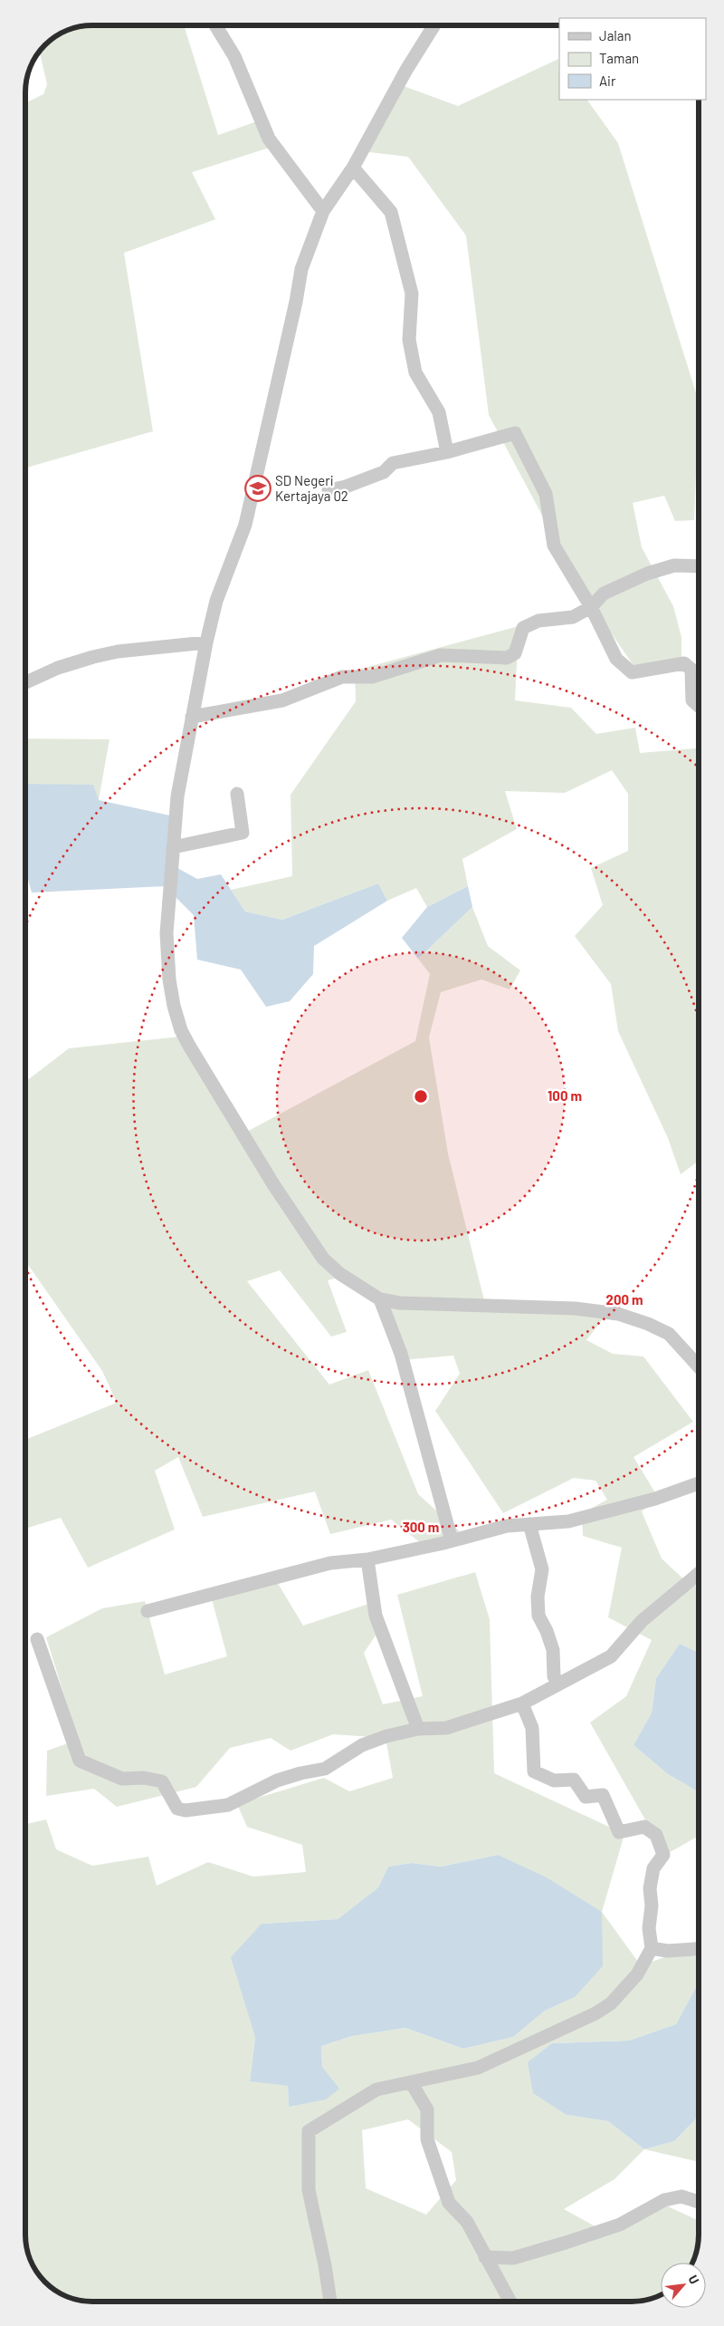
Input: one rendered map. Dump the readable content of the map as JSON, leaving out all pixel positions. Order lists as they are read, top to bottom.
{
  "places": {
    "school or university": ["SD Negeri Kertajaya 02"]
  },
  "legend": ["Jalan", "Taman", "Air"],
  "north": "top right",
  "rings": ["100 m", "200 m", "300 m"]
}
